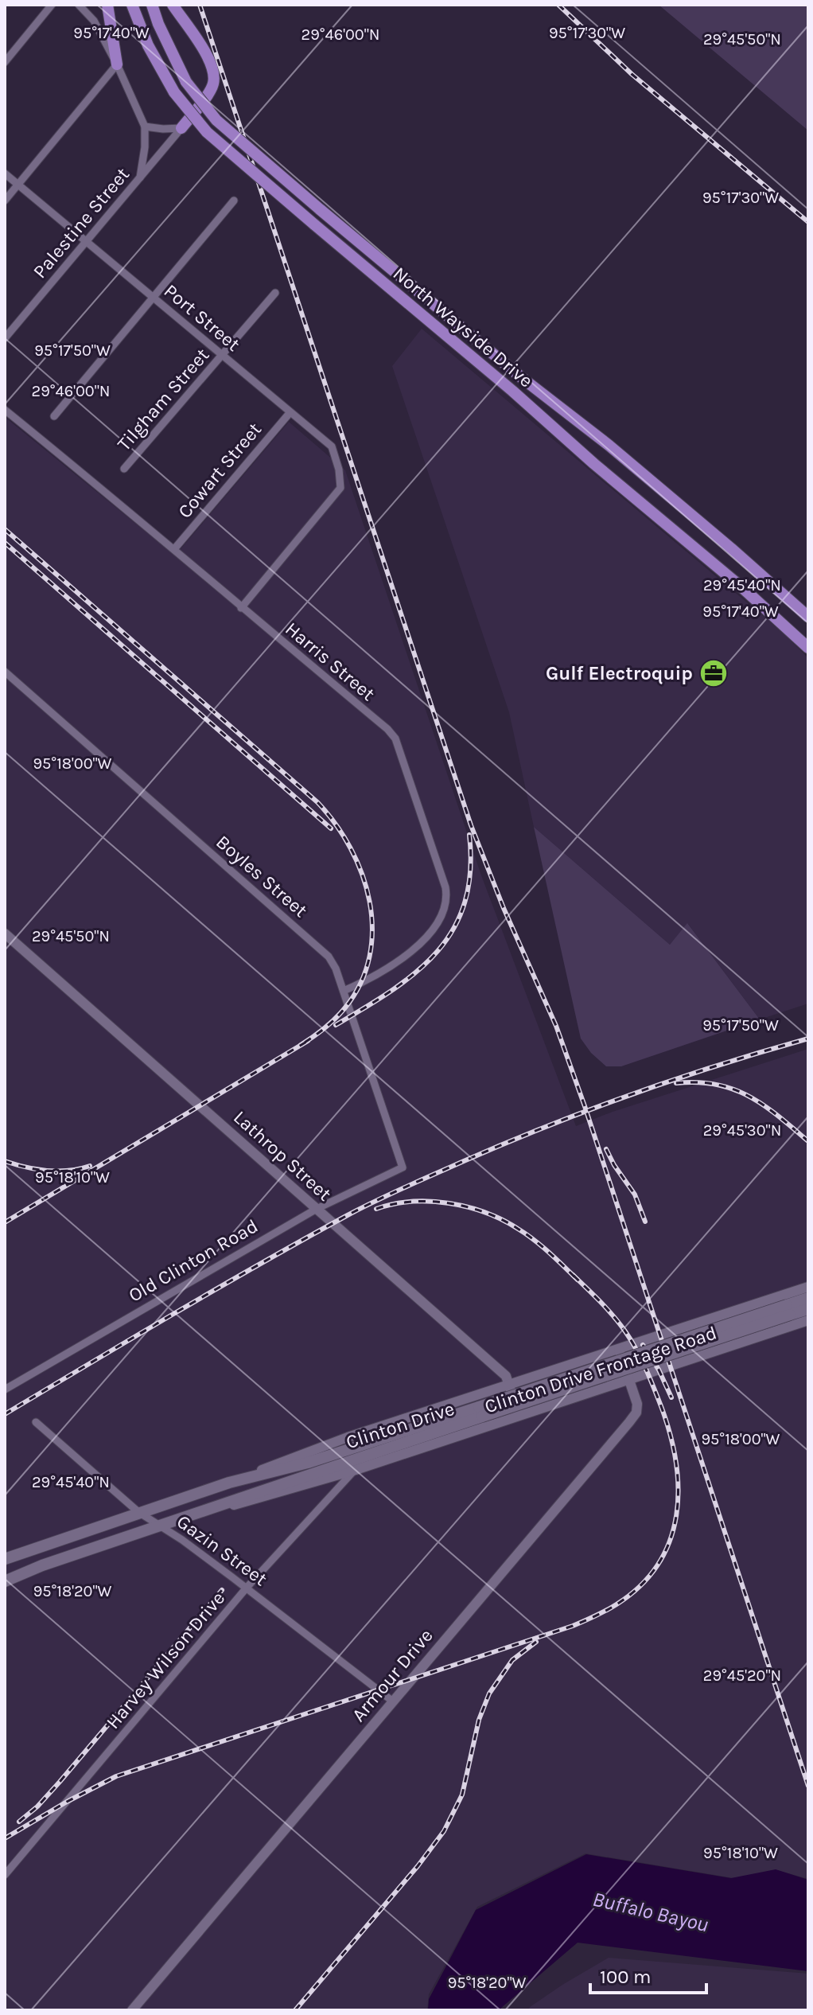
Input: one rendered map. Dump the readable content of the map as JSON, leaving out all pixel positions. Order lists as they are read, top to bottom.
{
  "streets": {
    "main road": ["North Wayside Drive", "Clinton Drive"],
    "street": [
      "Palestine Street",
      "Port Street",
      "Tilgham Street",
      "Cowart Street",
      "Harris Street",
      "Boyles Street",
      "Lathrop Street",
      "Old Clinton Road",
      "Clinton Drive Frontage Road",
      "Gazin Street",
      "Harvey Wilson Drive",
      "Armour Drive"
    ]
  },
  "crossings": [
    ["Palestine Street", "Port Street"],
    ["Port Street", "Tilgham Street"],
    ["Port Street", "Cowart Street"],
    ["Port Street", "Harris Street"],
    ["Cowart Street", "Harris Street"],
    ["Harris Street", "Boyles Street"],
    ["Boyles Street", "Old Clinton Road"],
    ["Lathrop Street", "Old Clinton Road"],
    ["Lathrop Street", "Clinton Drive Frontage Road"],
    ["Clinton Drive Frontage Road", "Clinton Drive"],
    ["Clinton Drive Frontage Road", "Harvey Wilson Drive"],
    ["Clinton Drive Frontage Road", "Armour Drive"],
    ["Clinton Drive", "Gazin Street"],
    ["Gazin Street", "Harvey Wilson Drive"],
    ["Gazin Street", "Armour Drive"]
  ],
  "water": ["Buffalo Bayou"],
  "places": {
    "office": ["Gulf Electroquip"]
  },
  "scale_bar": "100 m",
  "coordinates": [
    "95°17'40\"W",
    "95°17'30\"W",
    "29°46'00\"N",
    "29°45'50\"N",
    "95°17'50\"W",
    "29°45'40\"N",
    "95°18'00\"W",
    "29°45'30\"N",
    "95°18'10\"W",
    "95°18'20\"W",
    "29°45'20\"N"
  ]
}
